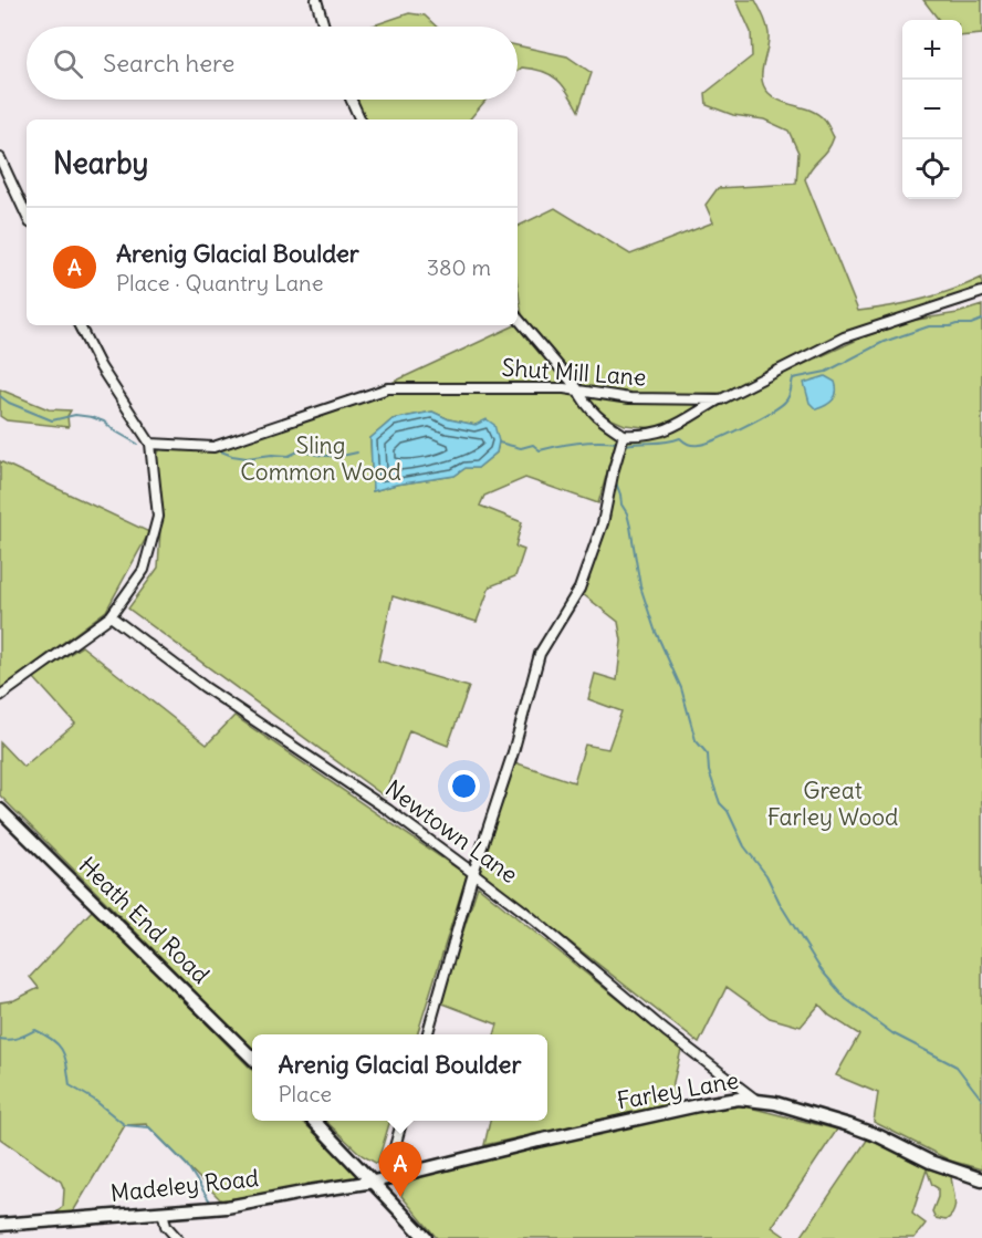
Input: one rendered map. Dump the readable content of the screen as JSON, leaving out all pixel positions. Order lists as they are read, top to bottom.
{
  "streets": {
    "street": [
      "Shut Mill Lane",
      "Newtown Lane",
      "Heath End Road",
      "Farley Lane",
      "Madeley Road"
    ]
  },
  "crossings": [
    ["Newtown Lane", "Farley Lane"],
    ["Farley Lane", "Madeley Road"]
  ],
  "parks": ["Sling Common Wood", "Great Farley Wood"],
  "page": {
    "map_buttons": ["+", "−"],
    "search": "Search here",
    "heading": "Nearby",
    "list": [
      {
        "mark": "A",
        "name": "Arenig Glacial Boulder",
        "note": "Place · Quantry Lane",
        "value": "380 m"
      }
    ],
    "popup": ["Arenig Glacial Boulder", "Place"],
    "pins": "A"
  }
}
